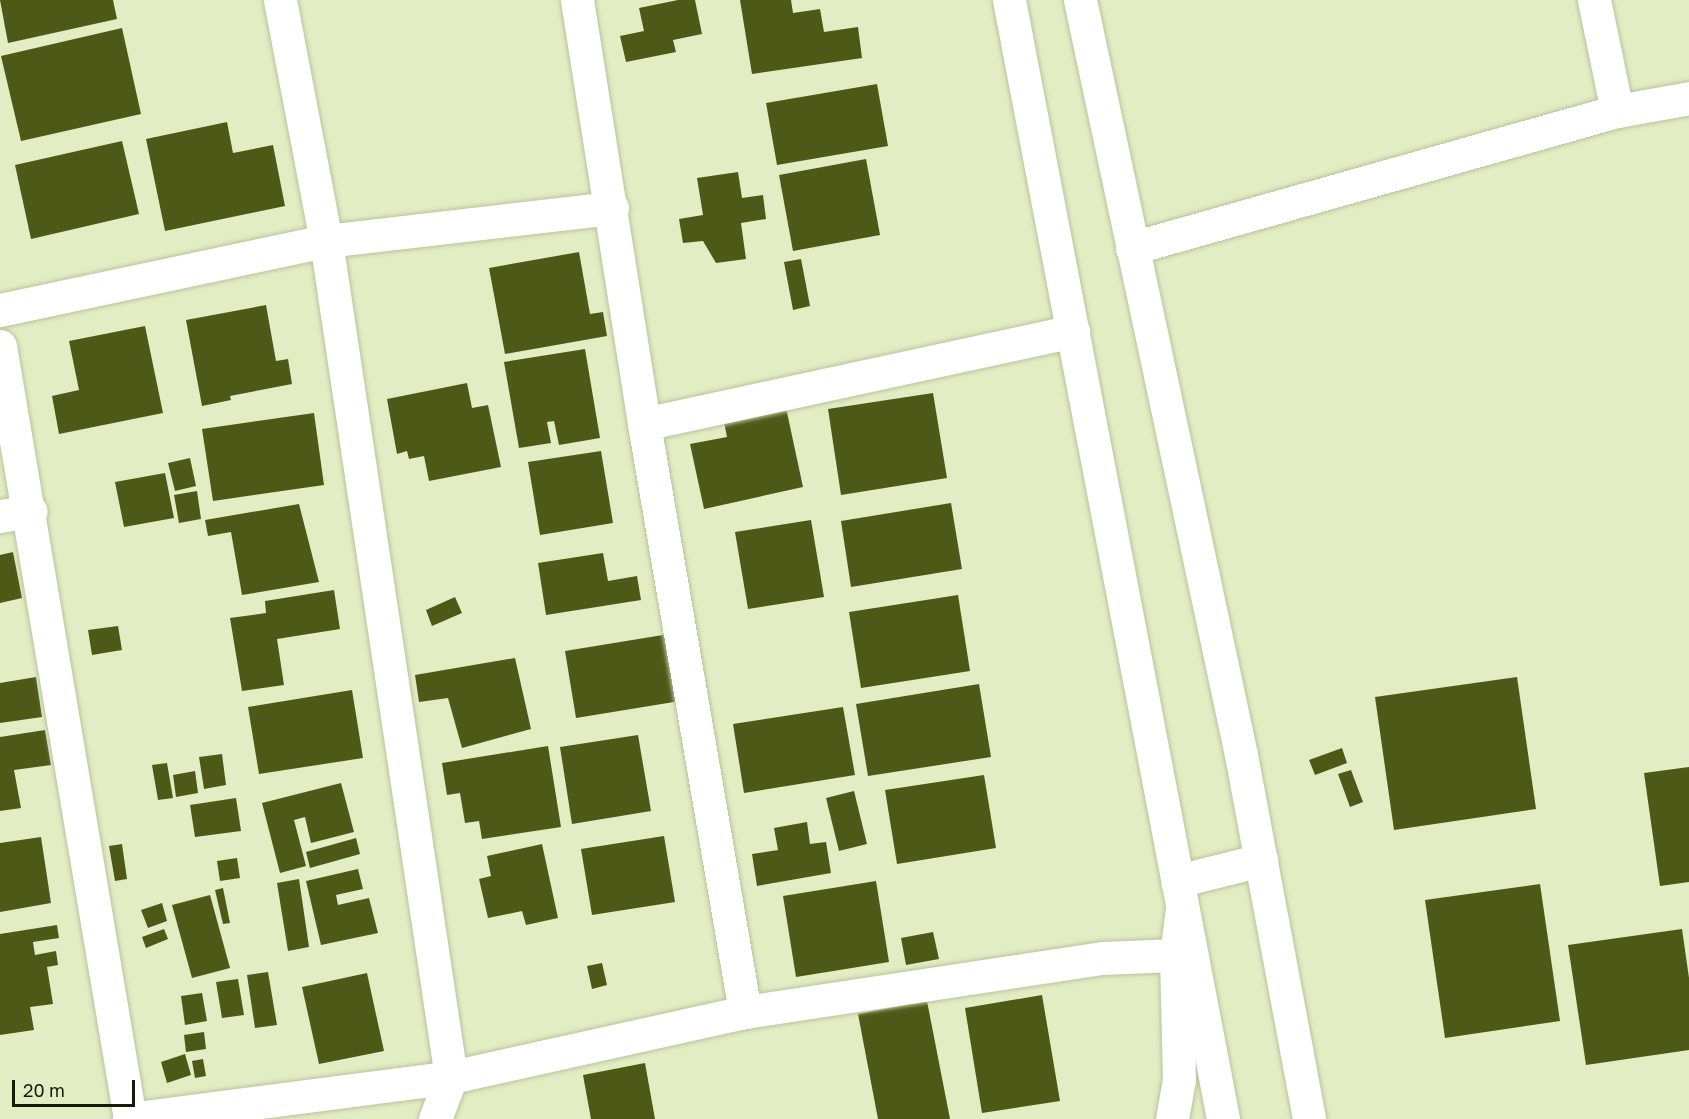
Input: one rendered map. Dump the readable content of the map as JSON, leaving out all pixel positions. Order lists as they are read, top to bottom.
{
  "scale_bar": "20 m"
}
